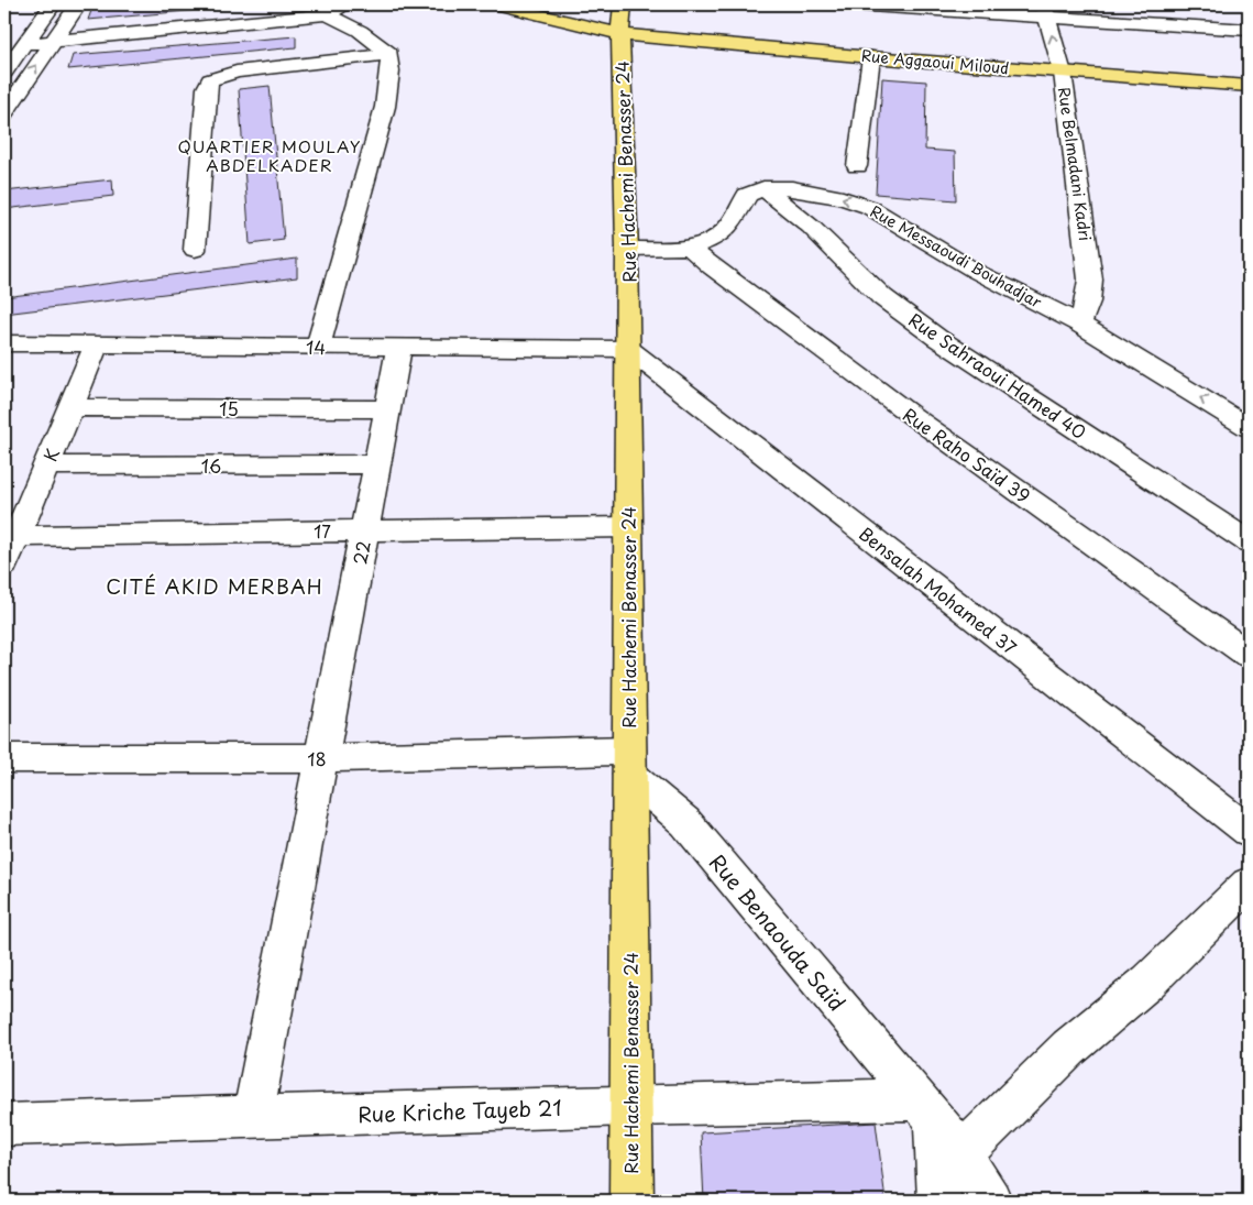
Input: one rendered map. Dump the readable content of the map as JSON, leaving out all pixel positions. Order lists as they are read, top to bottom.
{
  "streets": {
    "main road": ["Rue Aggaoui Miloud", "Rue Hachemi Benasser 24"],
    "street": [
      "Rue Belmadani Kadri",
      "Rue Messaoudi Bouhadjar",
      "14",
      "Rue Sahraoui Hamed 40",
      "15",
      "K",
      "Rue Raho Saïd 39",
      "16",
      "17",
      "22",
      "Bensalah Mohamed 37",
      "18",
      "Rue Benaouda Saïd",
      "Rue Kriche Tayeb 21"
    ]
  },
  "crossings": [
    ["Rue Aggaoui Miloud", "Rue Belmadani Kadri"],
    ["Rue Aggaoui Miloud", "Rue Hachemi Benasser 24"],
    ["Rue Belmadani Kadri", "Rue Messaoudi Bouhadjar"],
    ["Rue Hachemi Benasser 24", "14"],
    ["Rue Hachemi Benasser 24", "17"],
    ["Rue Hachemi Benasser 24", "Bensalah Mohamed 37"],
    ["Rue Hachemi Benasser 24", "18"],
    ["Rue Hachemi Benasser 24", "Rue Benaouda Saïd"],
    ["Rue Hachemi Benasser 24", "Rue Kriche Tayeb 21"],
    ["Rue Messaoudi Bouhadjar", "Rue Sahraoui Hamed 40"],
    ["14", "K"],
    ["14", "22"],
    ["14", "Bensalah Mohamed 37"],
    ["15", "K"],
    ["15", "22"],
    ["K", "16"],
    ["K", "17"],
    ["16", "22"],
    ["17", "22"],
    ["22", "18"],
    ["22", "Rue Kriche Tayeb 21"],
    ["18", "Rue Benaouda Saïd"],
    ["Rue Benaouda Saïd", "Rue Kriche Tayeb 21"]
  ],
  "districts": ["QUARTIER MOULAY ABDELKADER", "CITÉ AKID MERBAH"]
}
